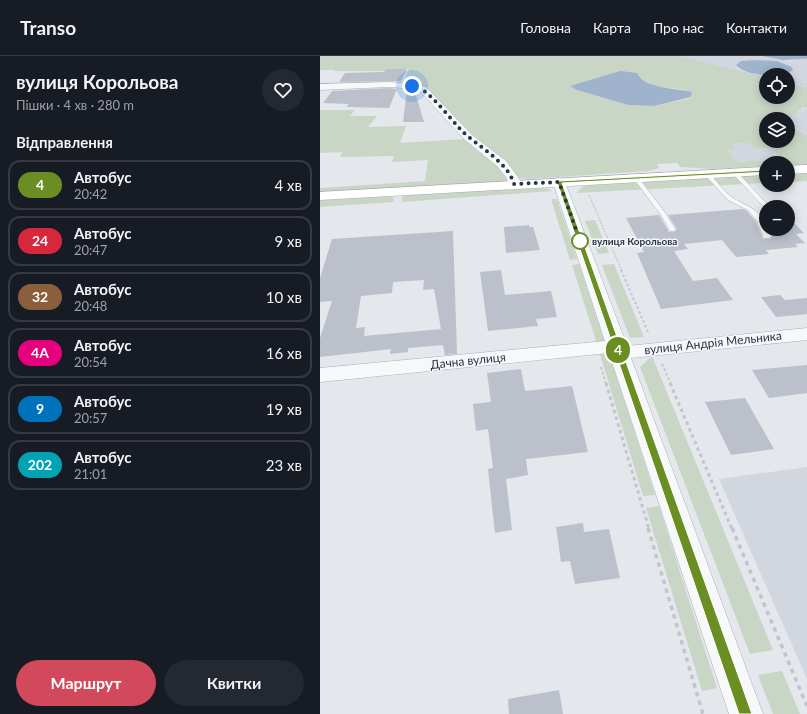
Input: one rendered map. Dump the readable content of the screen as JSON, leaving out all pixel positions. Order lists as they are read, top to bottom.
{
  "streets": {
    "street": ["вулиця Андрія Мельника", "Дачна вулиця"]
  },
  "crossings": [
    ["вулиця Андрія Мельника", "Дачна вулиця"]
  ],
  "places": ["вулиця Корольова"],
  "lines": ["bus line 4"],
  "page": {
    "header": "Transo",
    "nav": [
      "Головна",
      "Карта",
      "Про нас",
      "Контакти"
    ],
    "heading": [
      ["вулиця Корольова", "Пішки · 4 хв · 280 m"],
      "Відправлення"
    ],
    "on_map": "4",
    "map_buttons": ["+", "−"],
    "list": [
      {
        "mark": "4",
        "name": "Автобус",
        "note": "20:42",
        "value": "4 хв"
      },
      {
        "mark": "24",
        "name": "Автобус",
        "note": "20:47",
        "value": "9 хв"
      },
      {
        "mark": "32",
        "name": "Автобус",
        "note": "20:48",
        "value": "10 хв"
      },
      {
        "mark": "4А",
        "name": "Автобус",
        "note": "20:54",
        "value": "16 хв"
      },
      {
        "mark": "9",
        "name": "Автобус",
        "note": "20:57",
        "value": "19 хв"
      },
      {
        "mark": "202",
        "name": "Автобус",
        "note": "21:01",
        "value": "23 хв"
      }
    ],
    "buttons": ["Маршрут", "Квитки"]
  }
}
